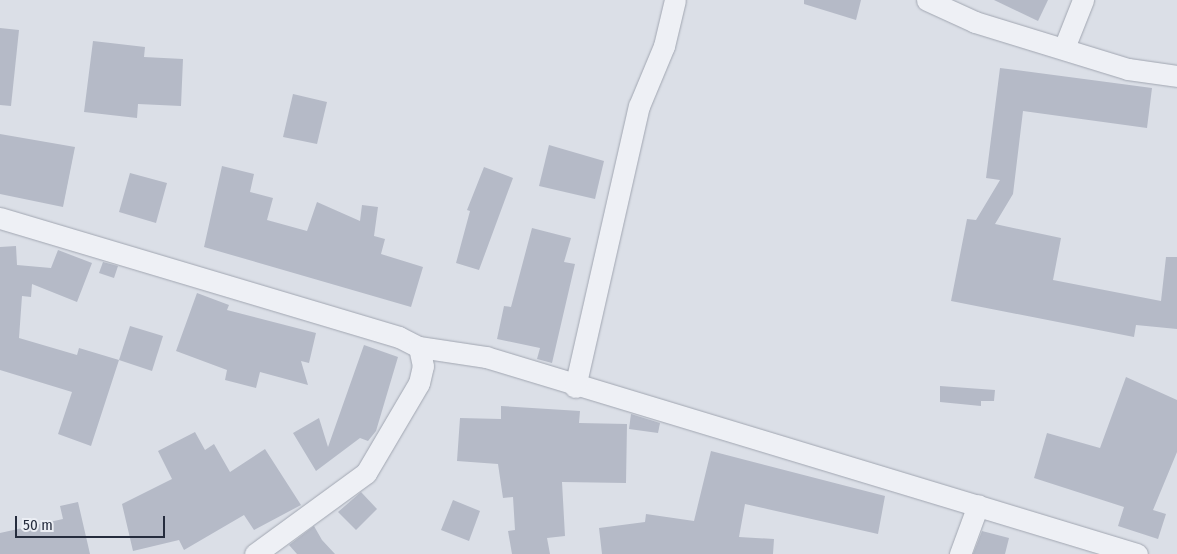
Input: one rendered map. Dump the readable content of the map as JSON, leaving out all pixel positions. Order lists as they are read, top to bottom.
{
  "scale_bar": "50 m"
}
